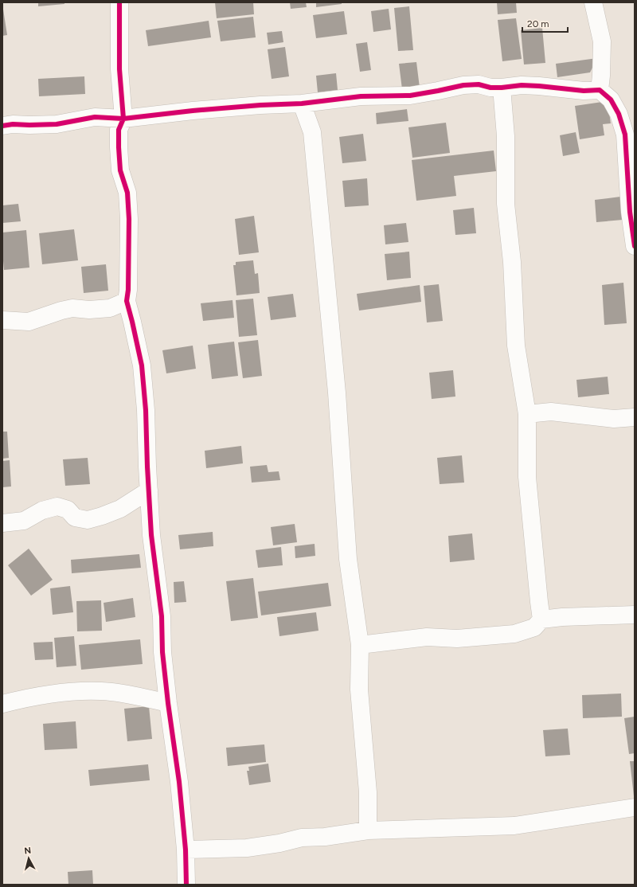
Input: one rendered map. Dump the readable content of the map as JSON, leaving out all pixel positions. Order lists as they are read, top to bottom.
{
  "scale_bar": "20 m",
  "north": "top"
}
